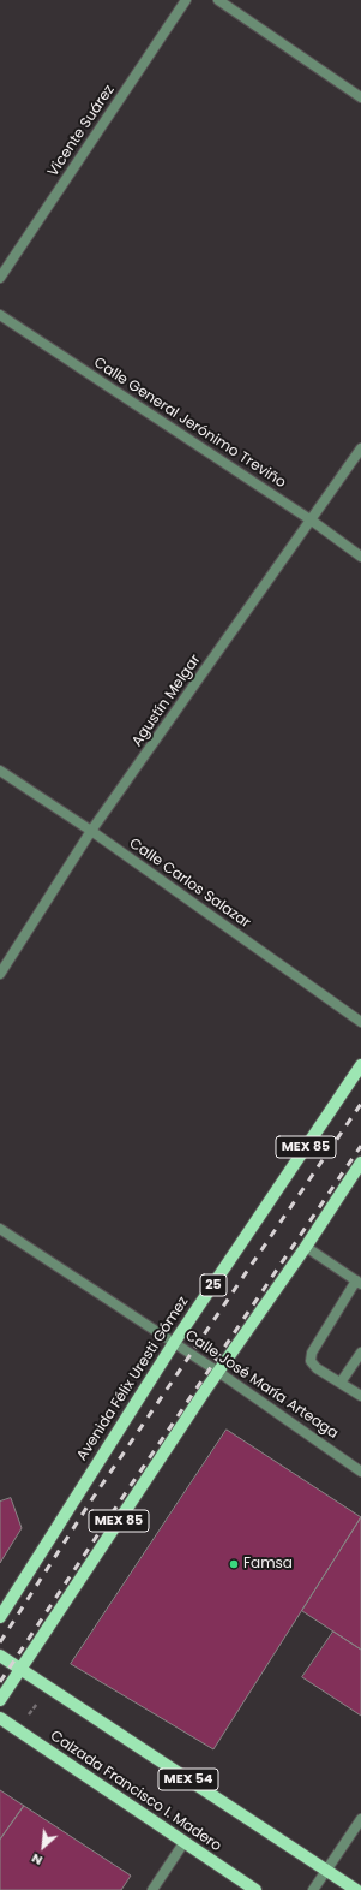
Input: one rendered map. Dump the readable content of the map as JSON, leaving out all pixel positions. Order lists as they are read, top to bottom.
{
  "streets": {
    "main road": [
      "MEX 85",
      "25",
      "Avenida Félix Uresti Gómez",
      "MEX 54",
      "Calzada Francisco I. Madero"
    ],
    "street": [
      "Vicente Suárez",
      "Calle General Jerónimo Treviño",
      "Agustín Melgar",
      "Calle Carlos Salazar",
      "Calle José María Arteaga"
    ]
  },
  "crossings": [
    ["Calle General Jerónimo Treviño", "Agustín Melgar"],
    ["Agustín Melgar", "Calle Carlos Salazar"],
    ["MEX 85", "Calle José María Arteaga"],
    ["MEX 85", "MEX 54"],
    ["Avenida Félix Uresti Gómez", "Calle José María Arteaga"]
  ],
  "places": ["Famsa"],
  "north": "bottom left"
}
